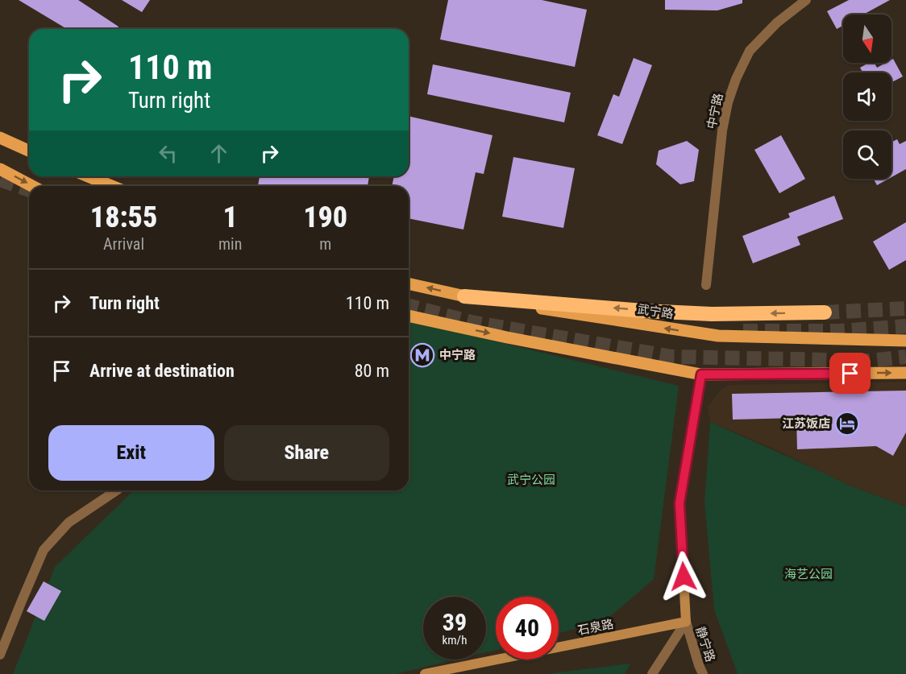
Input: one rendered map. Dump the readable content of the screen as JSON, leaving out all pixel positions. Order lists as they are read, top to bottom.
{
  "streets": {
    "main road": ["武宁路"],
    "street": ["中宁路", "石泉路", "静宁路"]
  },
  "crossings": [
    ["石泉路", "静宁路"]
  ],
  "parks": ["武宁公园", "海艺公园"],
  "places": {
    "metro station": ["中宁路"],
    "hotel": ["江苏饭店"]
  },
  "north": "bottom",
  "page": {
    "turn": ["110 m", "Turn right"],
    "eta": [
      "18:55",
      "Arrival",
      "1",
      "min",
      "190",
      "m"
    ],
    "list": [
      {
        "name": "Turn right",
        "value": "110 m"
      },
      {
        "name": "Arrive at destination",
        "value": "80 m"
      }
    ],
    "buttons": ["Exit", "Share"],
    "speed": "39 km/h",
    "limit": "40"
  }
}
